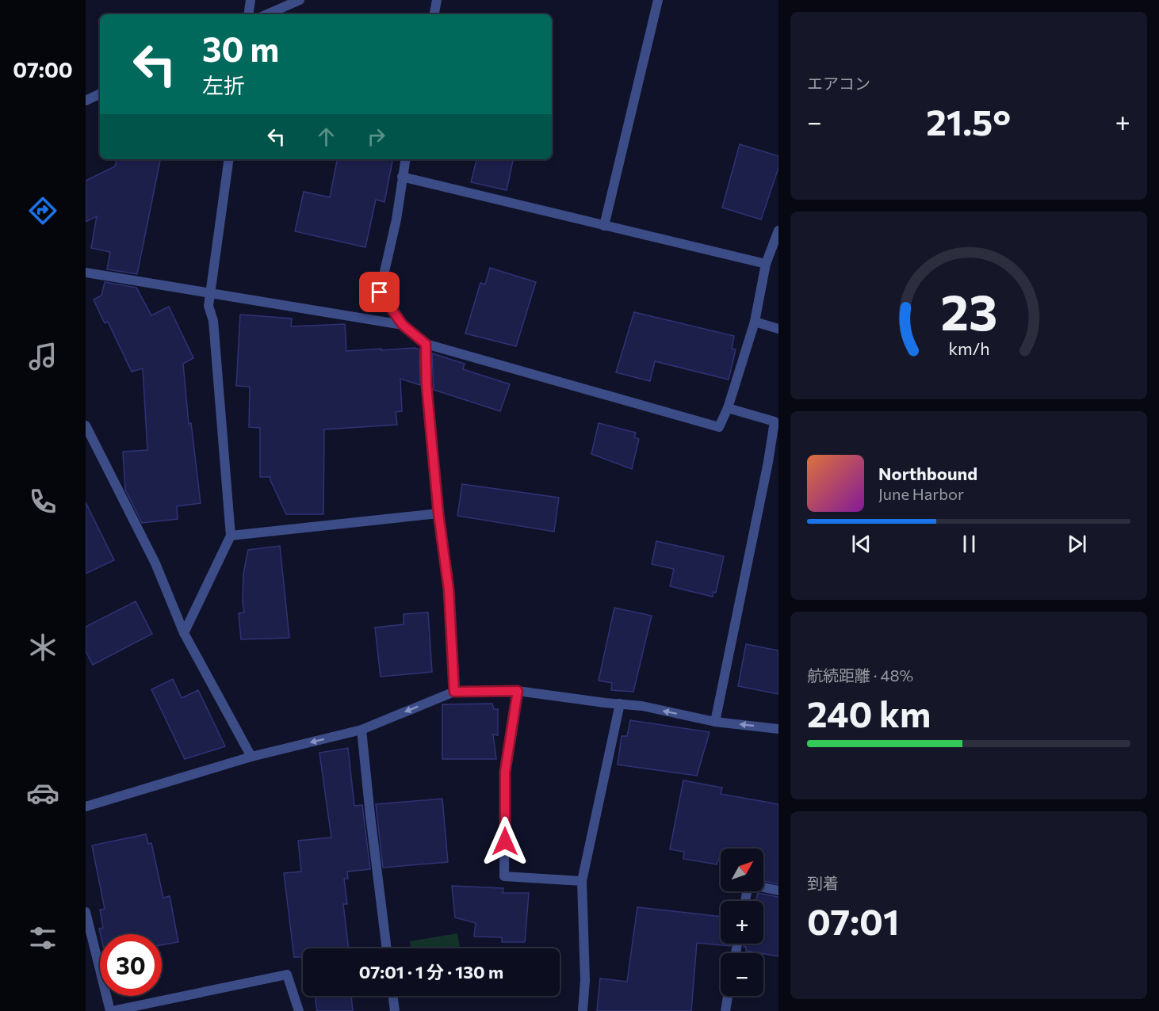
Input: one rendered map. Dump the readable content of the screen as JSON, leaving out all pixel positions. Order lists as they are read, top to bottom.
{
  "north": "top right",
  "page": {
    "tabs": "07:00",
    "tile": [
      "エアコン",
      ["航続距離 · 48%", "240 km"],
      ["到着", "07:01"]
    ],
    "turn": ["30 m", "左折"],
    "heat": ["−", "21.5°", "+"],
    "song": ["Northbound", "June Harbor"],
    "map_buttons": ["+", "−"],
    "limit": "30",
    "trip": "07:01 · 1 分 · 130 m",
    "gauge": ["23", "km/h"]
  }
}
